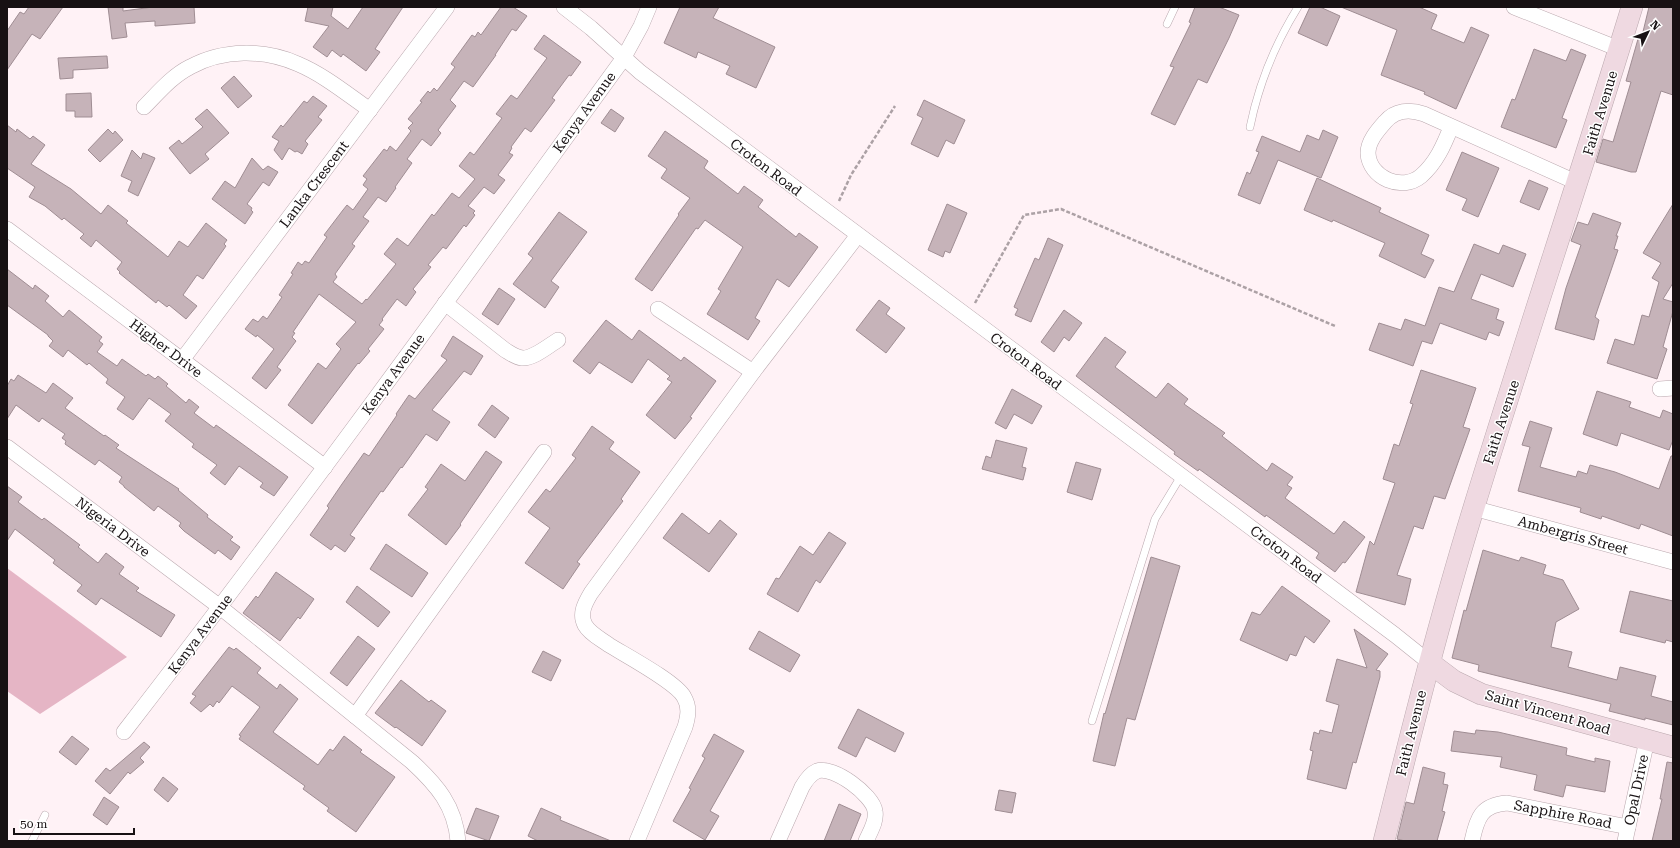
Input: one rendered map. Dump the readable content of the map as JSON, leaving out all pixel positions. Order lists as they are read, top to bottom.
{
  "streets": {
    "street": [
      "Kenya Avenue",
      "Faith Avenue",
      "Croton Road",
      "Lanka Crescent",
      "Higher Drive",
      "Nigeria Drive",
      "Ambergris Street",
      "Saint Vincent Road",
      "Opal Drive",
      "Sapphire Road"
    ]
  },
  "crossings": [
    ["Kenya Avenue", "Croton Road"],
    ["Kenya Avenue", "Higher Drive"],
    ["Kenya Avenue", "Nigeria Drive"],
    ["Faith Avenue", "Croton Road"],
    ["Faith Avenue", "Ambergris Street"],
    ["Faith Avenue", "Saint Vincent Road"],
    ["Croton Road", "Saint Vincent Road"],
    ["Lanka Crescent", "Higher Drive"],
    ["Saint Vincent Road", "Opal Drive"],
    ["Opal Drive", "Sapphire Road"]
  ],
  "scale_bar": "50 m",
  "north": "top right"
}
